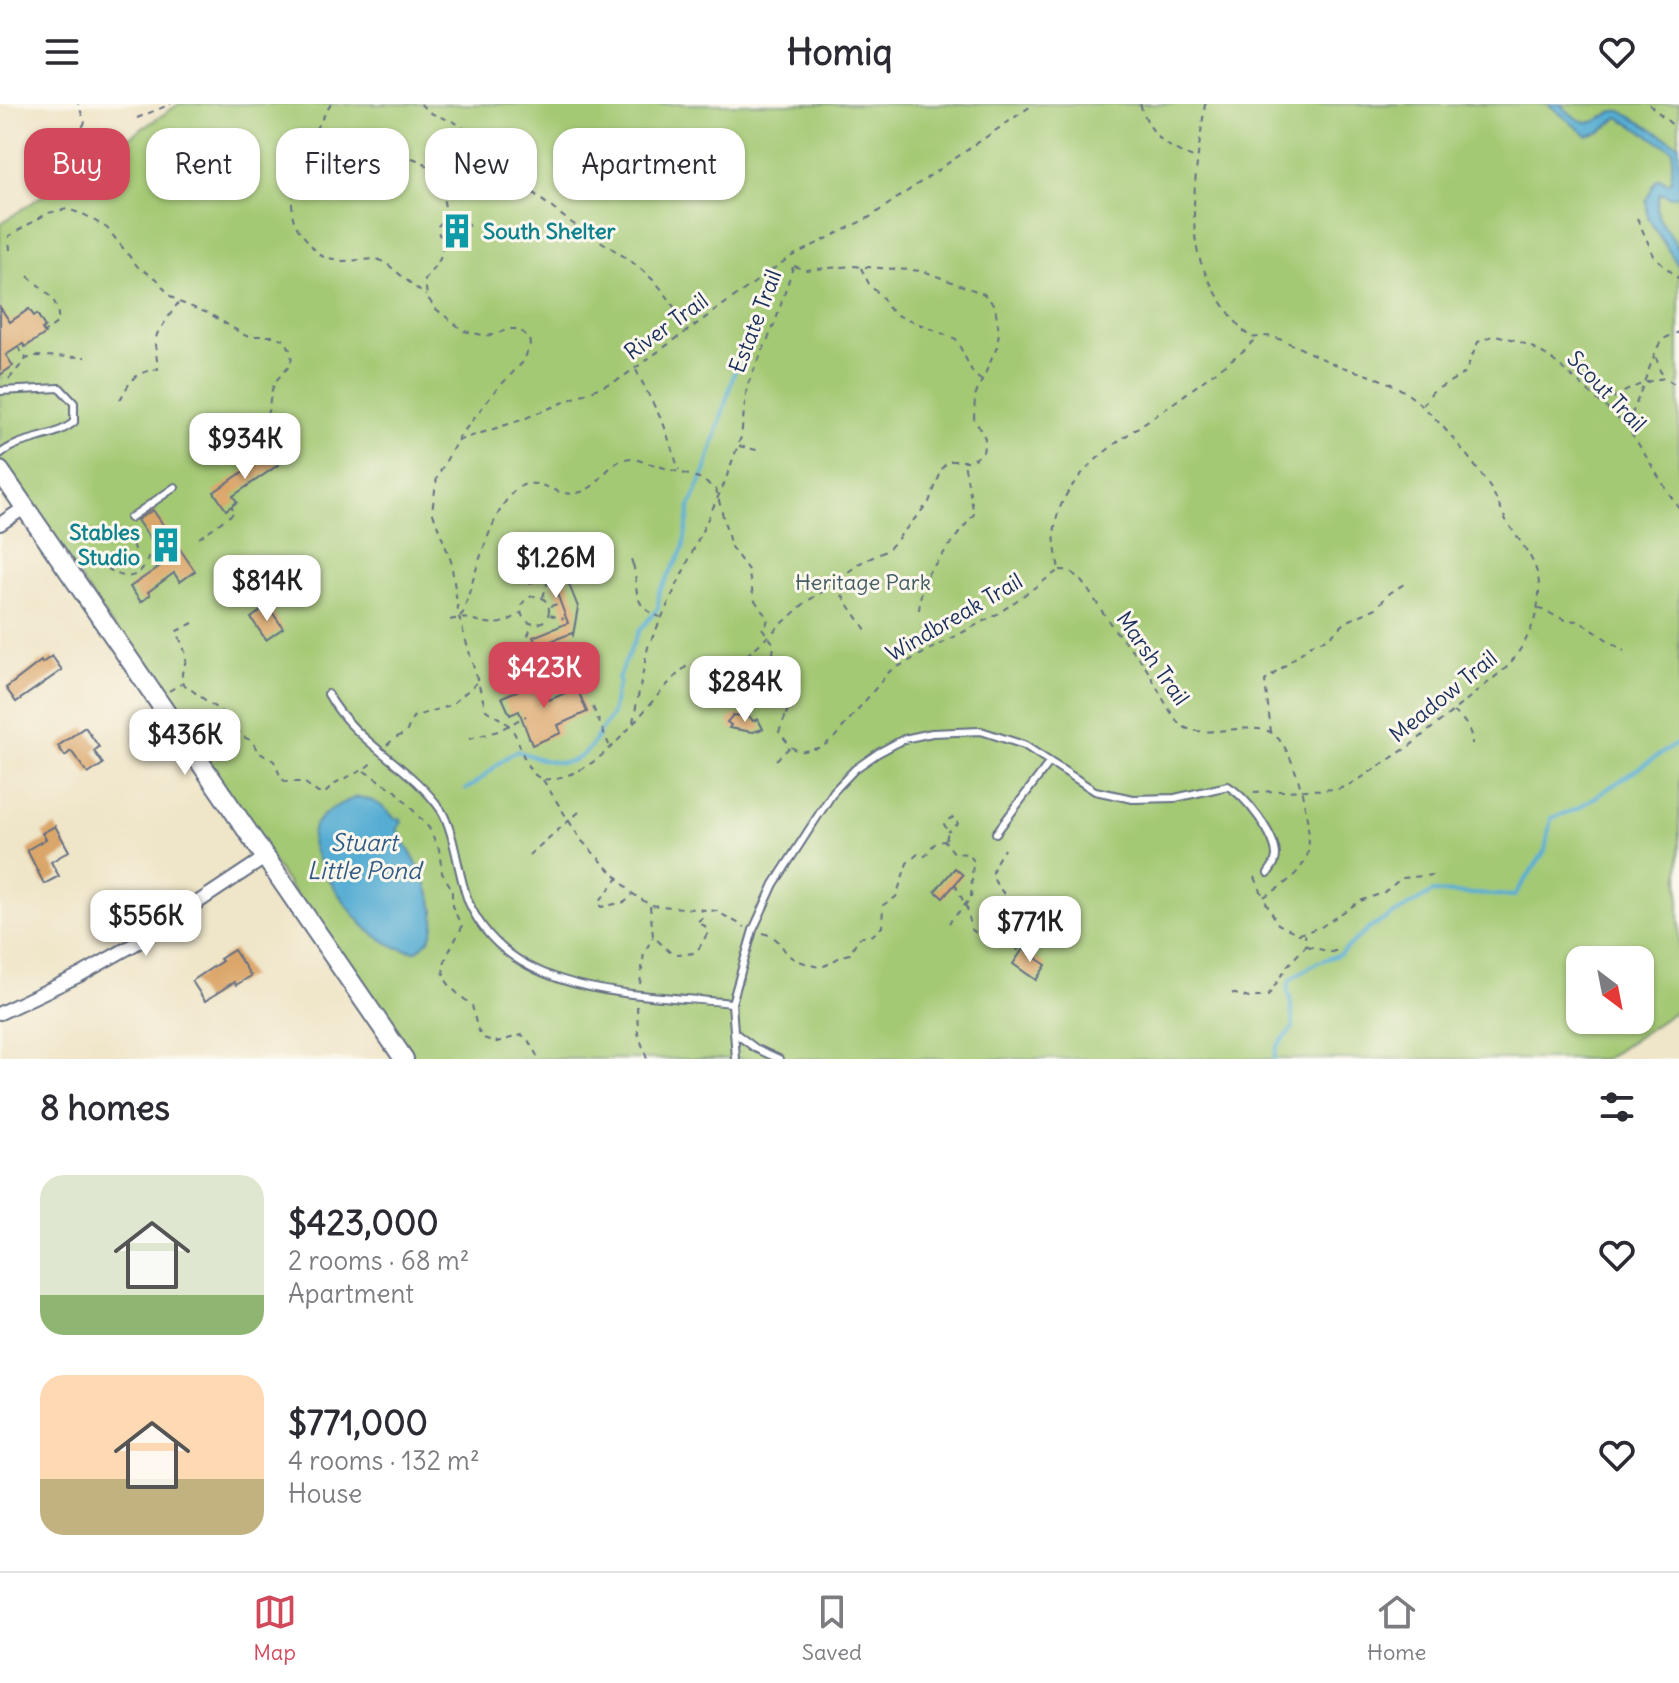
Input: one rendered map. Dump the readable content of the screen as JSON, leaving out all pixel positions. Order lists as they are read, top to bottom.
{
  "streets": {
    "path": [
      "Estate Trail",
      "River Trail",
      "Scout Trail",
      "Windbreak Trail",
      "Marsh Trail",
      "Meadow Trail"
    ]
  },
  "crossings": [
    ["Scout Trail", "Meadow Trail"],
    ["Windbreak Trail", "Marsh Trail"]
  ],
  "water": ["Stuart Little Pond"],
  "parks": ["Heritage Park"],
  "places": {
    "building": ["South Shelter", "Stables Studio"]
  },
  "north": "bottom right",
  "page": {
    "header": "Homiq",
    "chip": [
      "Buy",
      "Rent",
      "Filters",
      "New",
      "Apartment"
    ],
    "price": [
      "$934K",
      "$1.26M",
      "$814K",
      "$423K",
      "$284K",
      "$436K",
      "$556K",
      "$771K"
    ],
    "heading": "8 homes",
    "list": [
      {
        "name": "$423,000",
        "note": "2 rooms · 68 m² · Apartment"
      },
      {
        "name": "$771,000",
        "note": "4 rooms · 132 m² · House"
      }
    ],
    "tabs": ["Map", "Saved", "Home"]
  }
}
